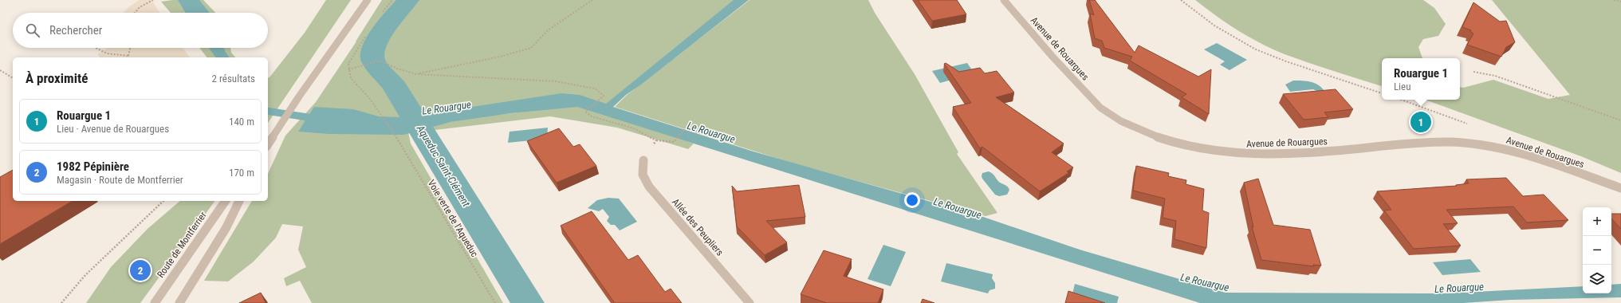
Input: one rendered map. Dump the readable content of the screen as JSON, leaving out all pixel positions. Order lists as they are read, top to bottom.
{
  "streets": {
    "street": ["Avenue de Rouargues", "Allée des Peupliers", "Route de Montferrier"],
    "path": ["Voie verte de l'Aqueduc"]
  },
  "water": ["Le Rouargue", "Aqueduc Saint-Clément"],
  "page": {
    "search": "Rechercher",
    "heading": ["À proximité", "2 résultats"],
    "popup": ["Rouargue 1", "Lieu"],
    "list": [
      {
        "mark": "1",
        "name": "Rouargue 1",
        "note": "Lieu · Avenue de Rouargues",
        "value": "140 m"
      },
      {
        "mark": "2",
        "name": "1982 Pépinière",
        "note": "Magasin · Route de Montferrier",
        "value": "170 m"
      }
    ],
    "pins": ["1", "2"],
    "map_buttons": ["+", "−"]
  }
}
